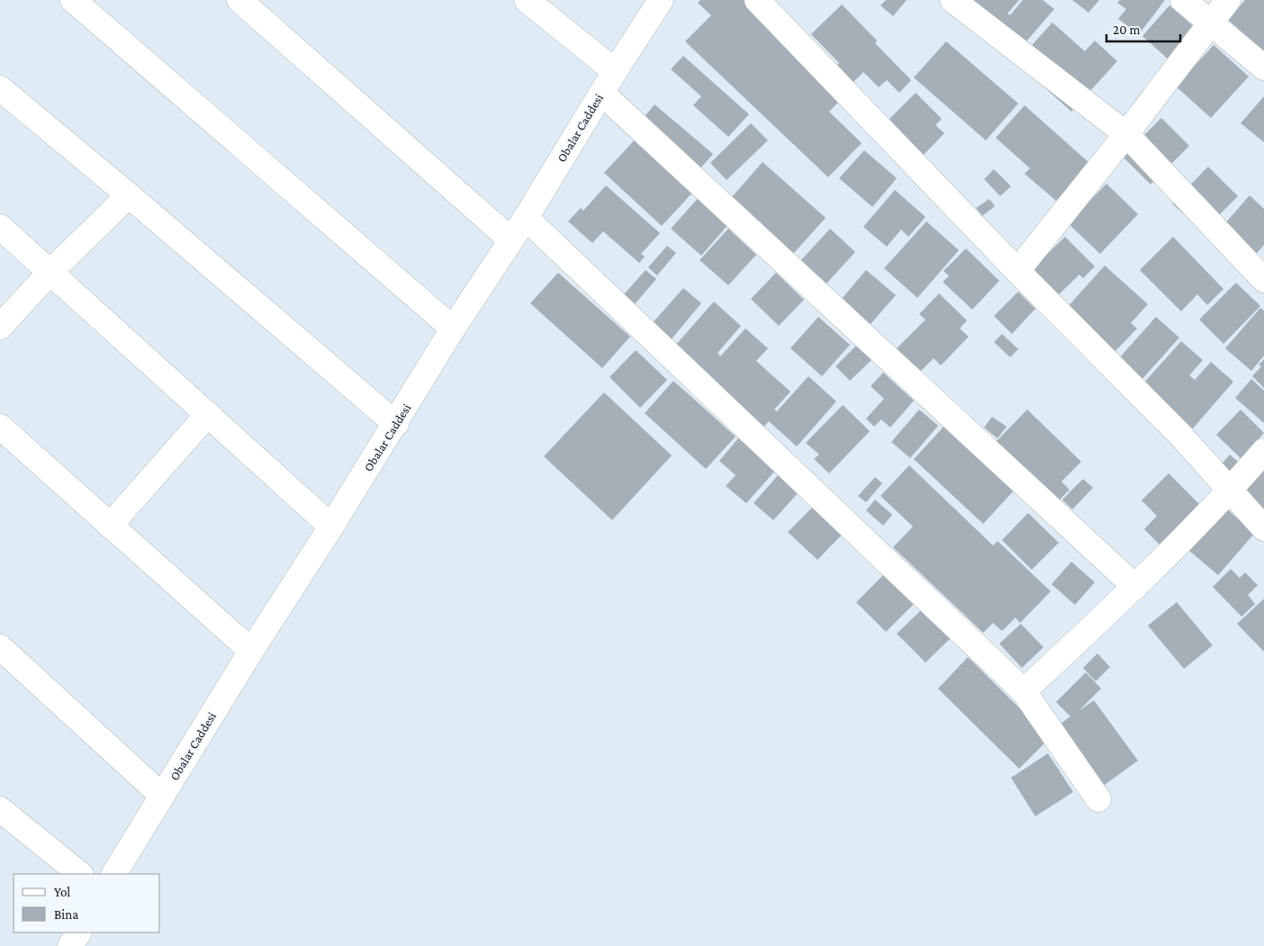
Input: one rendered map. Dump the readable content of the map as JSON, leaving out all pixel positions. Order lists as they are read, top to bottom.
{
  "streets": {
    "street": ["Obalar Caddesi"]
  },
  "legend": ["Yol", "Bina"],
  "scale_bar": "20 m"
}
